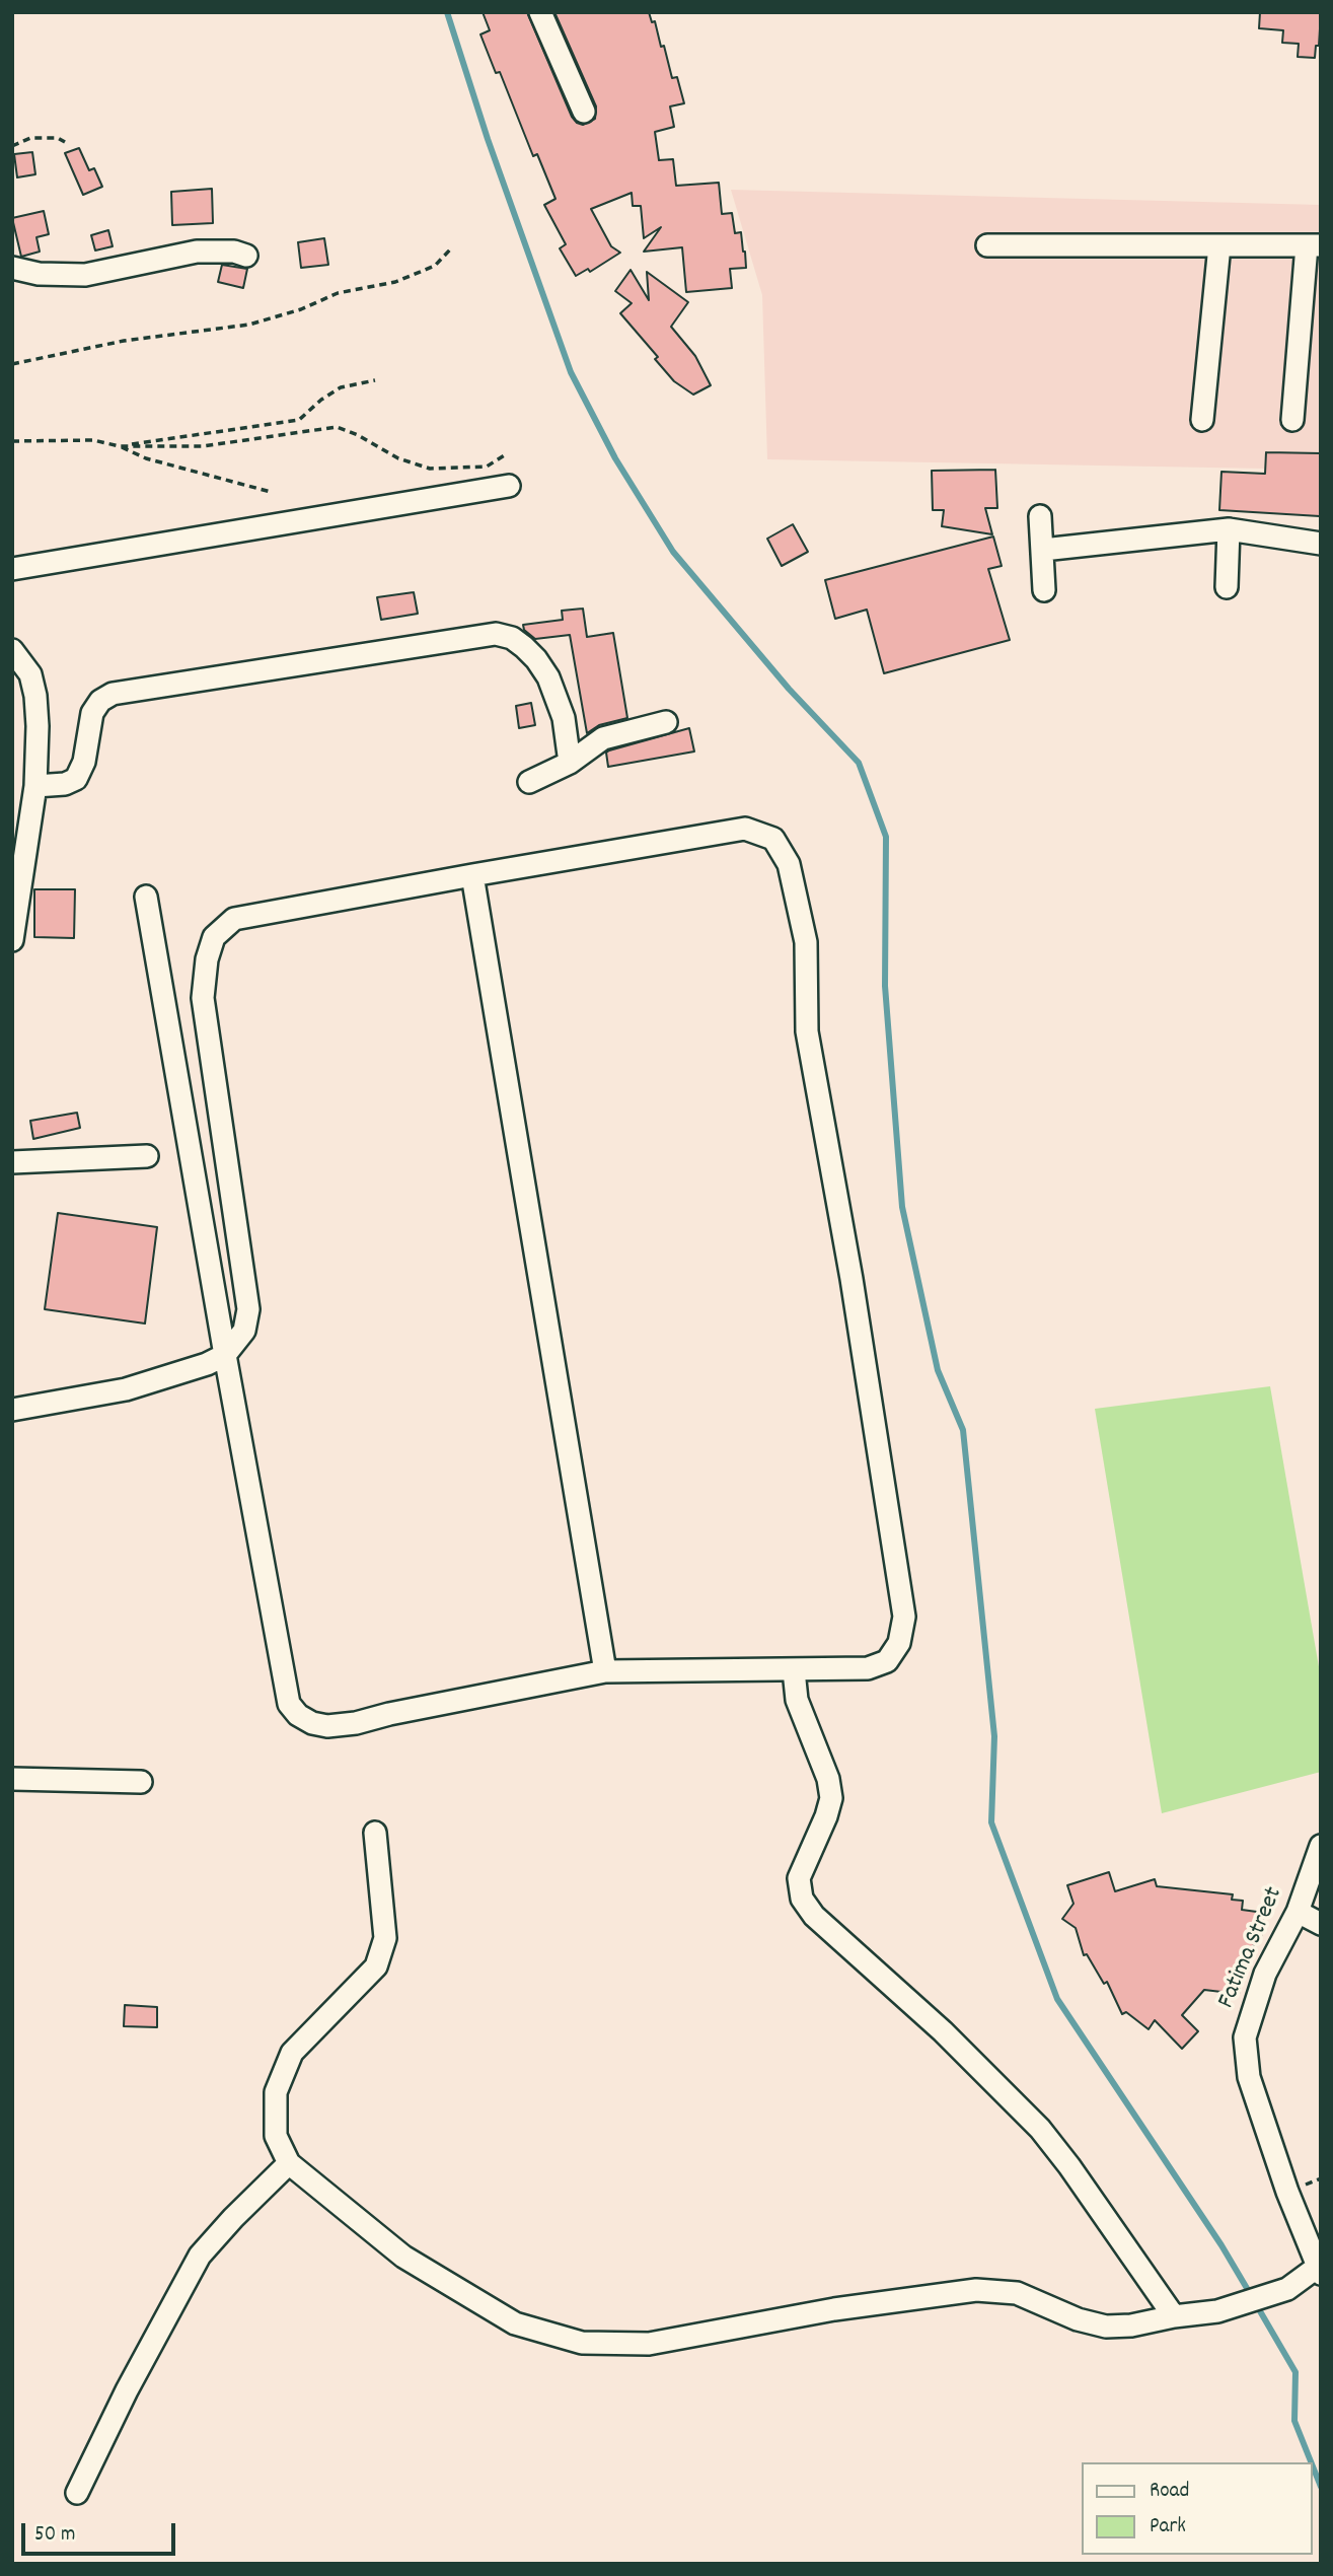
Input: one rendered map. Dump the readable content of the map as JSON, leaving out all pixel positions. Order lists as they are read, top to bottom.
{
  "streets": {
    "street": ["Fatima Street"]
  },
  "legend": ["Road", "Park"],
  "scale_bar": "50 m"
}
